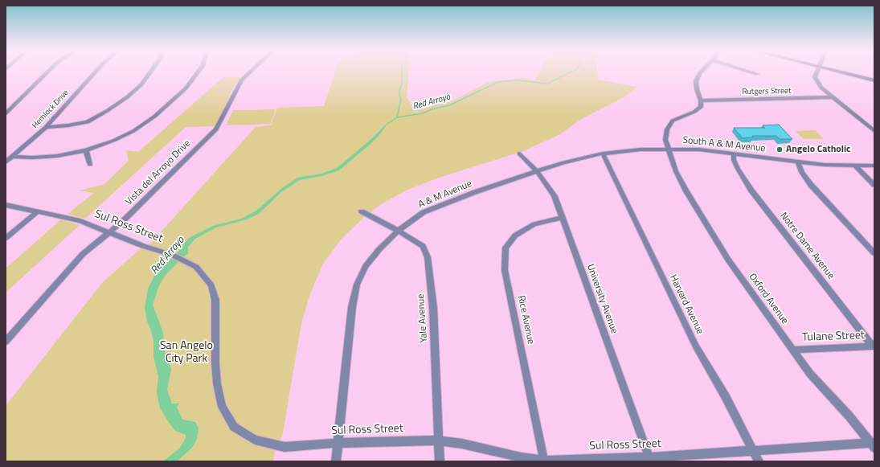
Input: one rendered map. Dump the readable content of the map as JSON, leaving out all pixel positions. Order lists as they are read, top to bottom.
{
  "streets": {
    "street": [
      "Rutgers Street",
      "Hemlock Drive",
      "South A & M Avenue",
      "Vista del Arroyo Drive",
      "A & M Avenue",
      "Sul Ross Street",
      "Notre Dame Avenue",
      "University Avenue",
      "Oxford Avenue",
      "Harvard Avenue",
      "Yale Avenue",
      "Rice Avenue",
      "Tulane Street"
    ]
  },
  "crossings": [
    ["Rutgers Street", "Oxford Avenue"],
    ["South A & M Avenue", "A & M Avenue"],
    ["South A & M Avenue", "Notre Dame Avenue"],
    ["South A & M Avenue", "Oxford Avenue"],
    ["Vista del Arroyo Drive", "Sul Ross Street"],
    ["A & M Avenue", "Sul Ross Street"],
    ["A & M Avenue", "University Avenue"],
    ["A & M Avenue", "Oxford Avenue"],
    ["A & M Avenue", "Harvard Avenue"],
    ["A & M Avenue", "Yale Avenue"],
    ["Sul Ross Street", "University Avenue"],
    ["Sul Ross Street", "Oxford Avenue"],
    ["Sul Ross Street", "Harvard Avenue"],
    ["Sul Ross Street", "Yale Avenue"],
    ["Sul Ross Street", "Rice Avenue"],
    ["Notre Dame Avenue", "Tulane Street"],
    ["University Avenue", "Rice Avenue"],
    ["Oxford Avenue", "Tulane Street"]
  ],
  "water": ["Red Arroyo"],
  "parks": ["San Angelo City Park"],
  "places": ["Angelo Catholic"]
}
